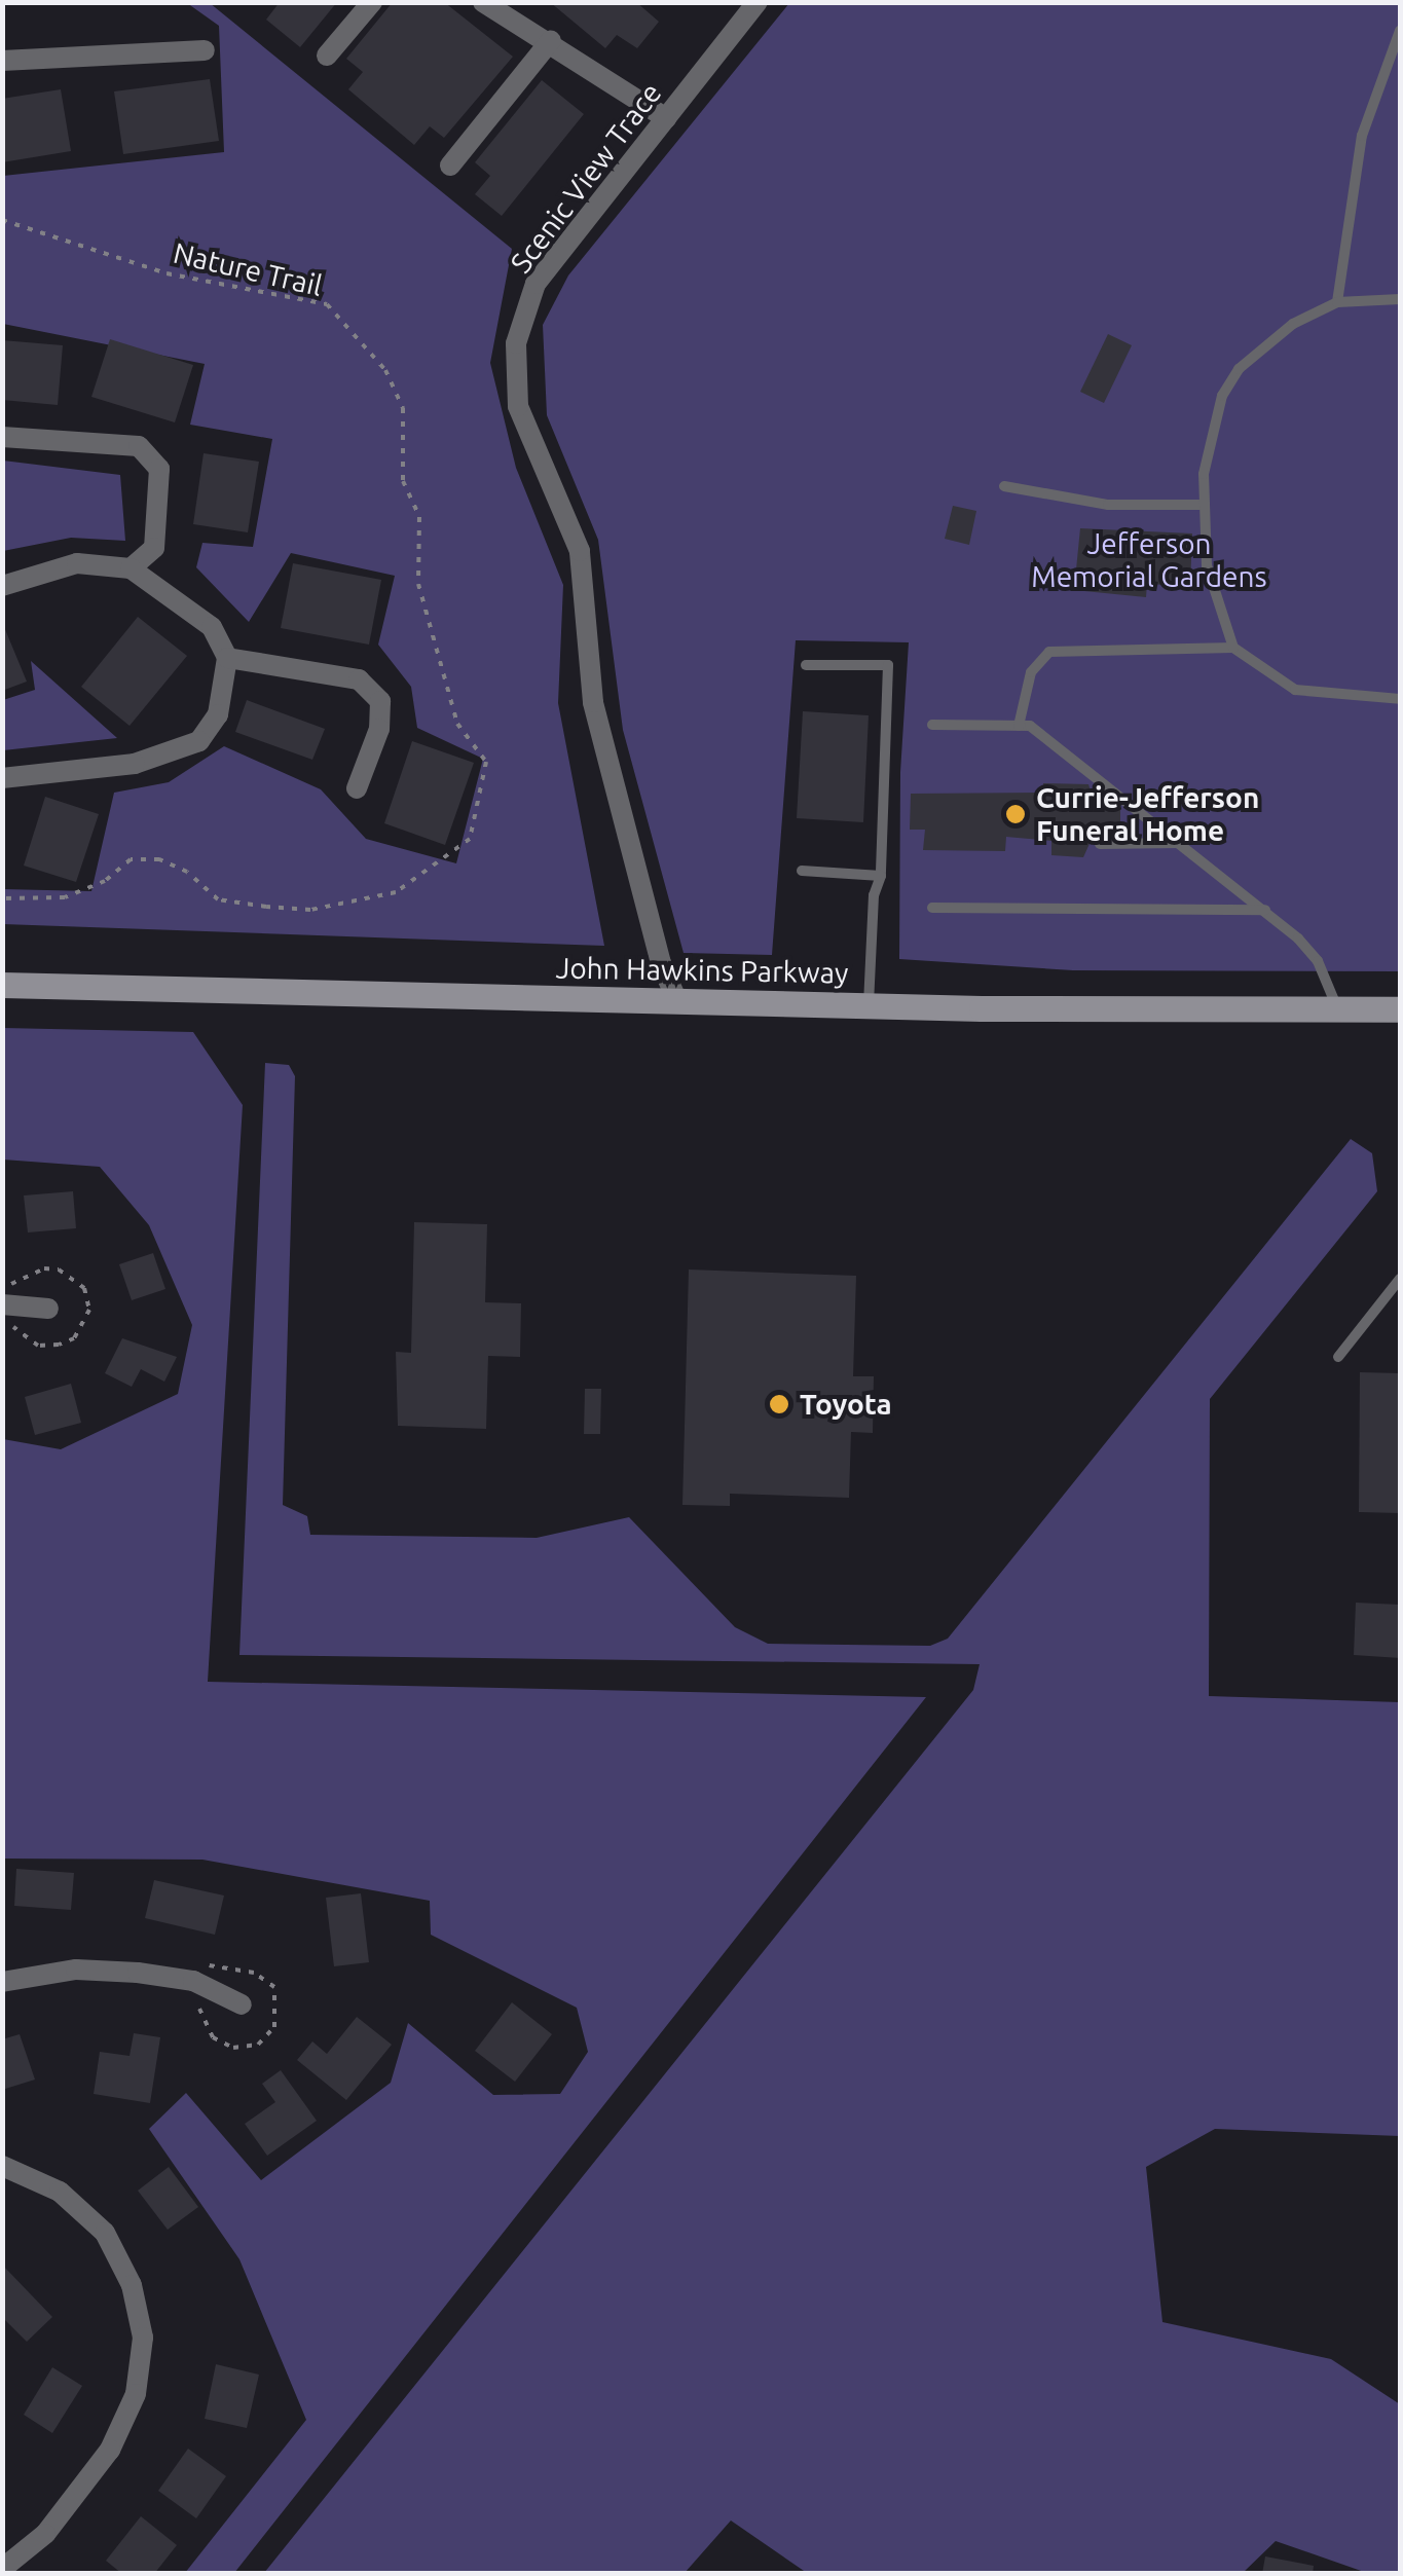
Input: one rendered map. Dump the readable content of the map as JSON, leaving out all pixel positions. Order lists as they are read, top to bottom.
{
  "streets": {
    "main road": ["John Hawkins Parkway"],
    "street": ["Scenic View Trace"],
    "path": ["Nature Trail"]
  },
  "crossings": [
    ["Scenic View Trace", "John Hawkins Parkway"]
  ],
  "parks": ["Jefferson Memorial Gardens"],
  "places": ["Currie-Jefferson Funeral Home", "Toyota"]
}
